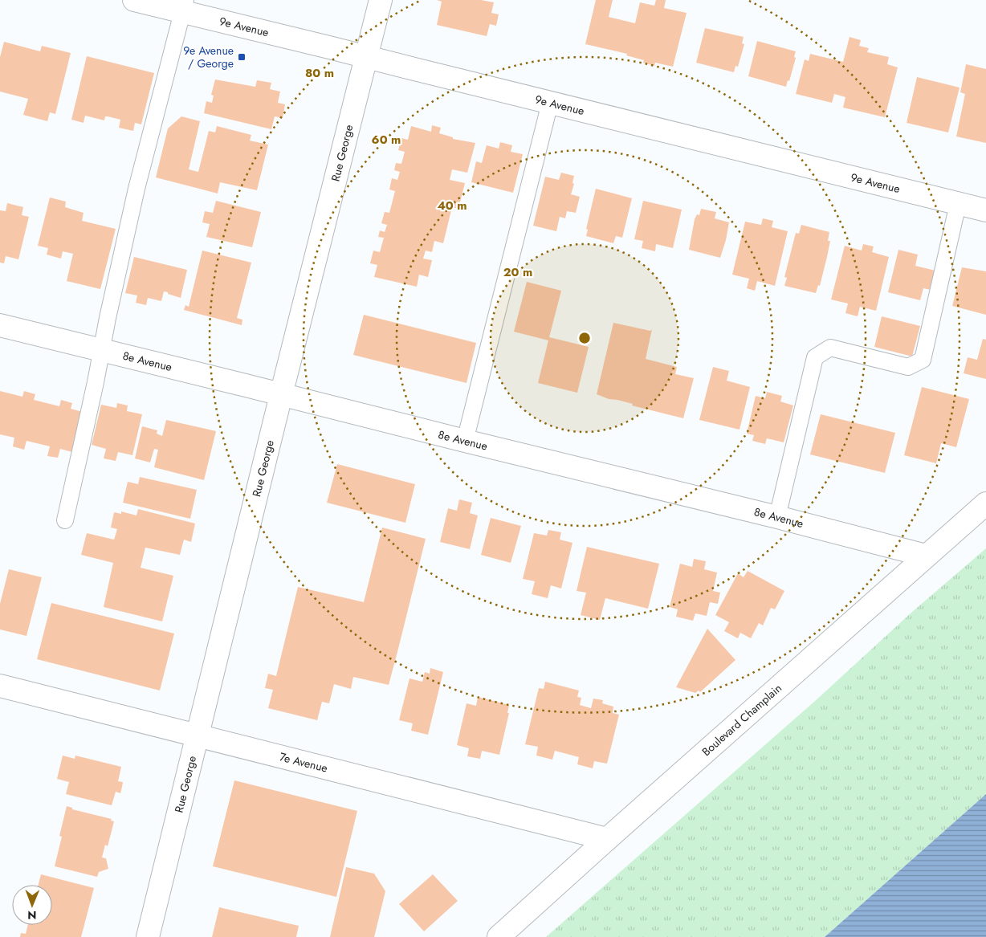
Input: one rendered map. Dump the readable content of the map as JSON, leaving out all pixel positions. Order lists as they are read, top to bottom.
{
  "streets": {
    "street": [
      "9e Avenue",
      "Rue George",
      "8e Avenue",
      "Boulevard Champlain",
      "7e Avenue"
    ]
  },
  "crossings": [
    ["9e Avenue", "Rue George"],
    ["Rue George", "8e Avenue"],
    ["Rue George", "7e Avenue"],
    ["8e Avenue", "Boulevard Champlain"],
    ["Boulevard Champlain", "7e Avenue"]
  ],
  "places": {
    "transit": ["9e Avenue / George"]
  },
  "north": "bottom",
  "rings": [
    "80 m",
    "60 m",
    "40 m",
    "20 m"
  ]
}
